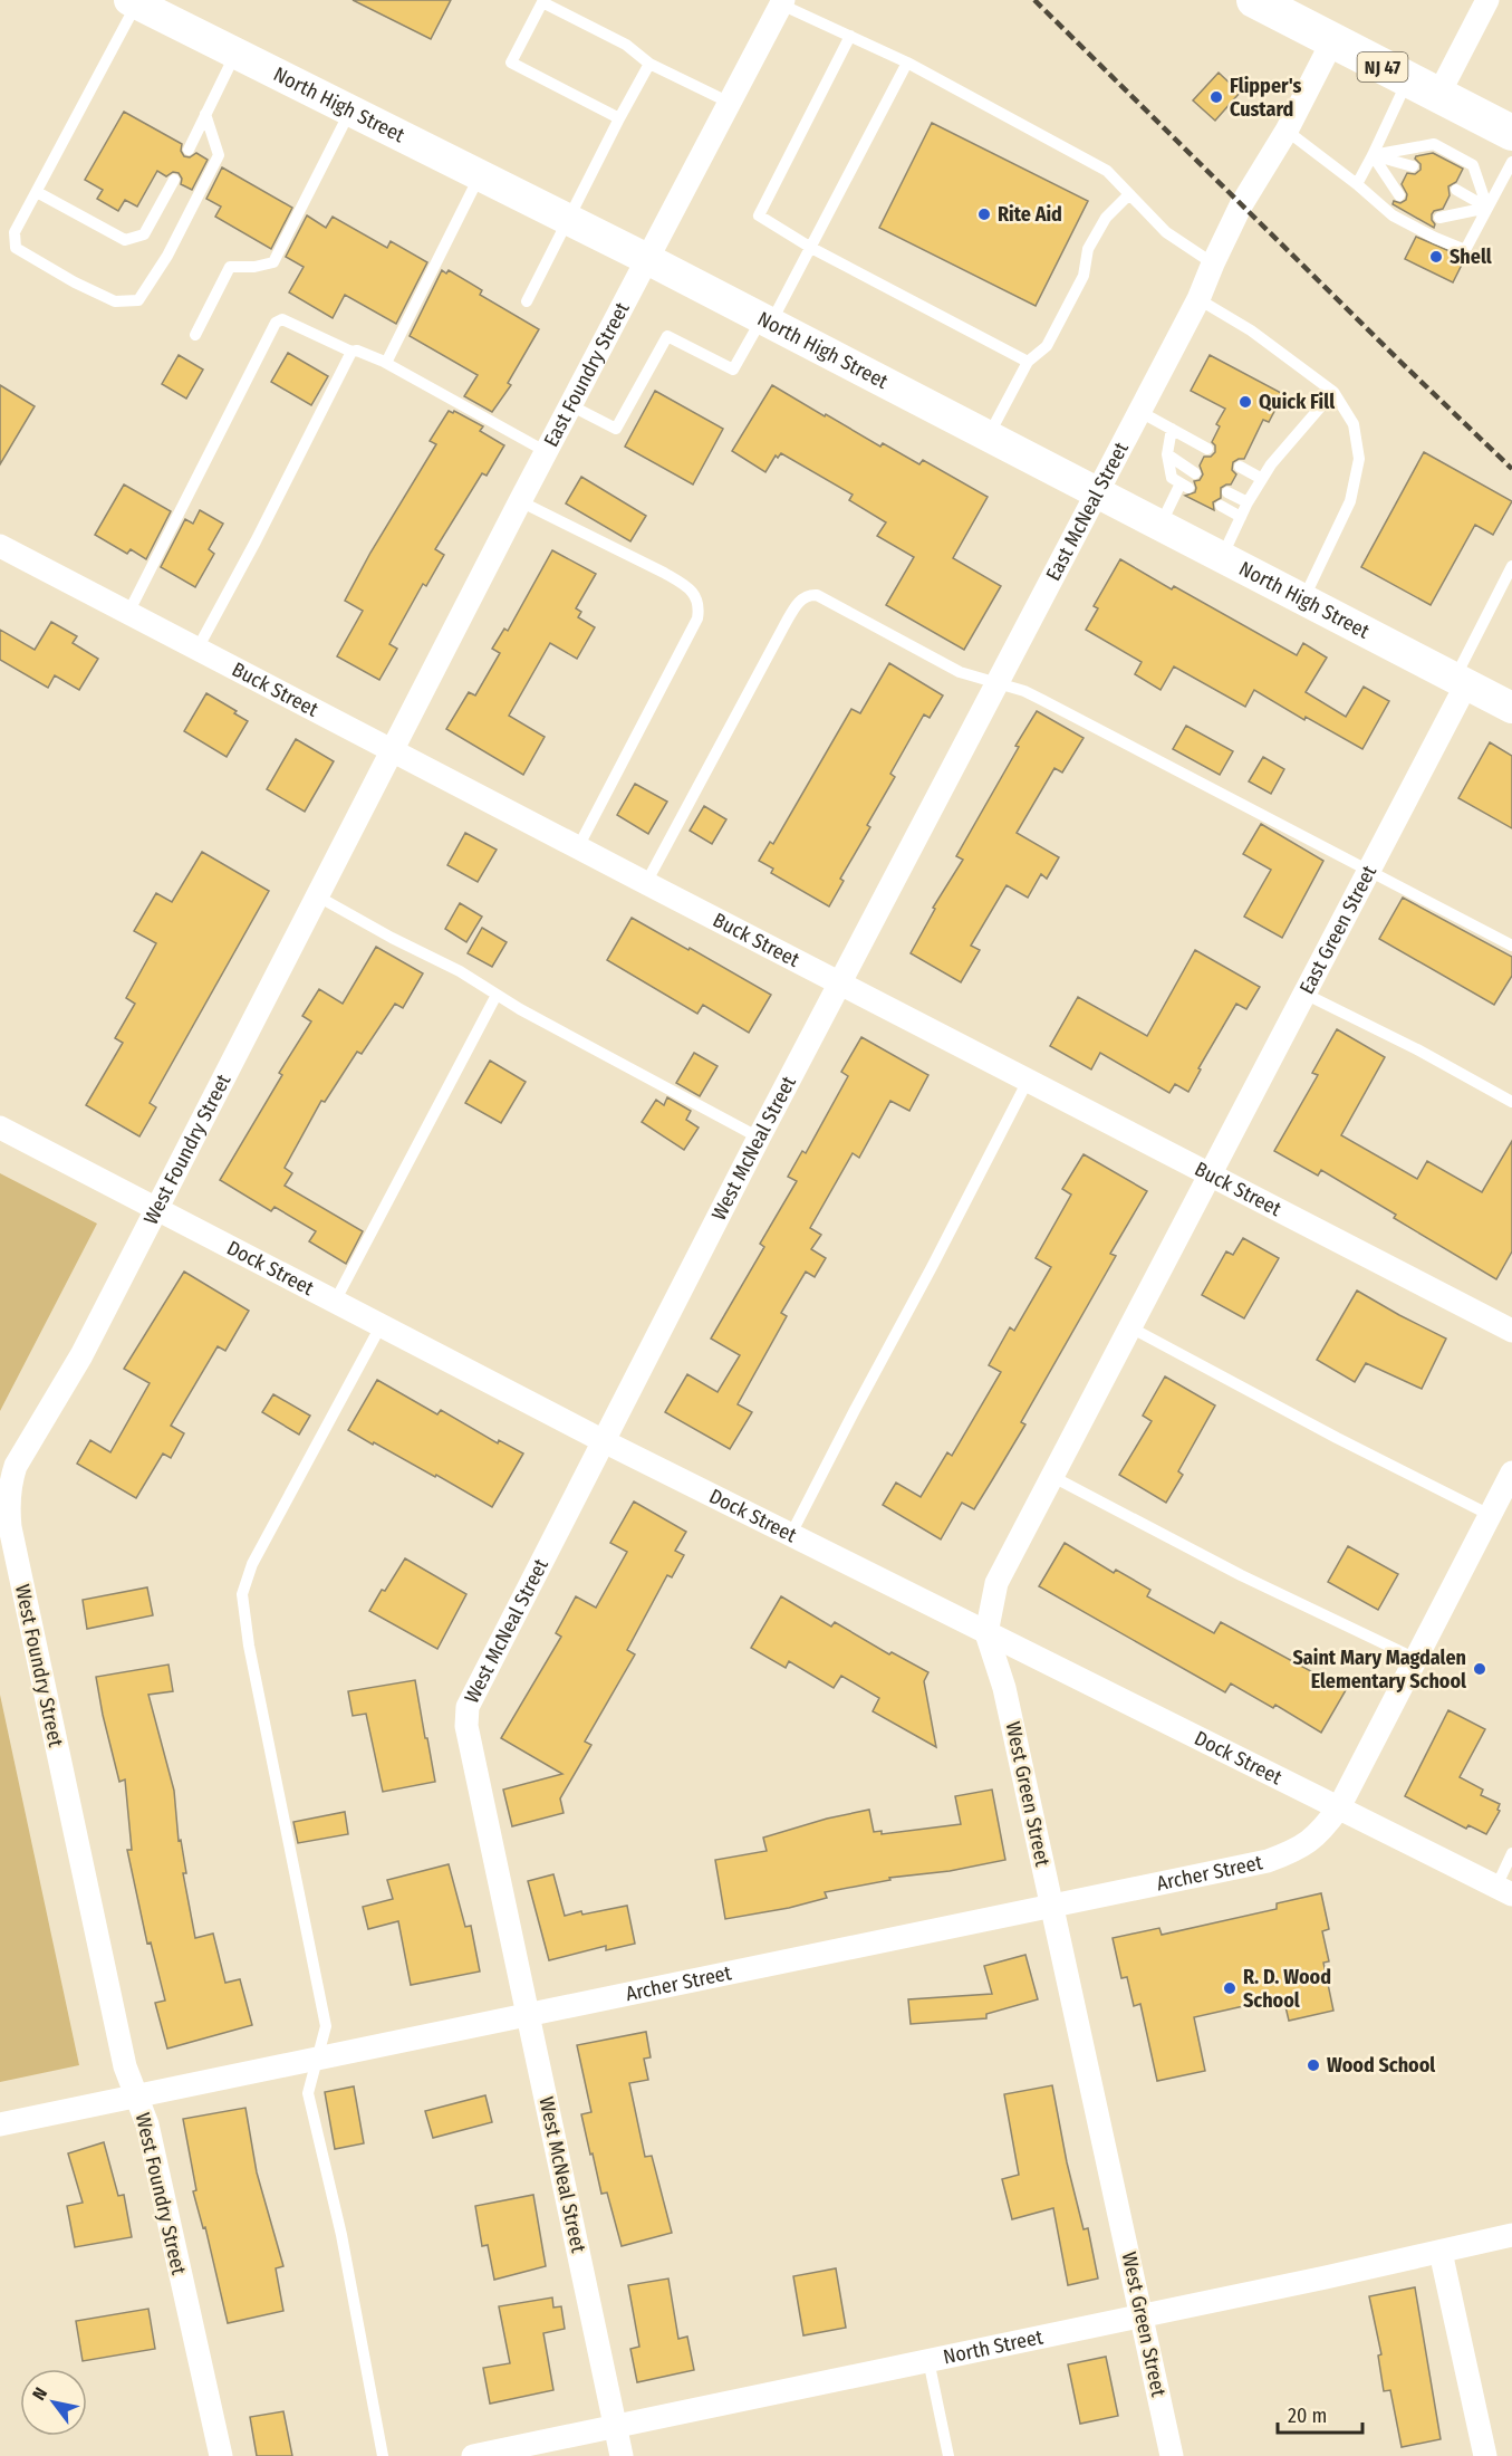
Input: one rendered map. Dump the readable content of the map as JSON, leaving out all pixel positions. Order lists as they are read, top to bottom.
{
  "streets": {
    "main road": ["NJ 47"],
    "street": [
      "North High Street",
      "East Foundry Street",
      "East McNeal Street",
      "Buck Street",
      "East Green Street",
      "West McNeal Street",
      "West Foundry Street",
      "Dock Street",
      "West Green Street",
      "Archer Street",
      "North Street"
    ]
  },
  "crossings": [
    ["NJ 47", "East McNeal Street"],
    ["North High Street", "East Foundry Street"],
    ["North High Street", "East McNeal Street"],
    ["North High Street", "East Green Street"],
    ["East Foundry Street", "Buck Street"],
    ["East Foundry Street", "West Foundry Street"],
    ["East McNeal Street", "Buck Street"],
    ["East McNeal Street", "West McNeal Street"],
    ["Buck Street", "East Green Street"],
    ["Buck Street", "West McNeal Street"],
    ["Buck Street", "West Foundry Street"],
    ["Buck Street", "West Green Street"],
    ["East Green Street", "West Green Street"],
    ["West McNeal Street", "Dock Street"],
    ["West McNeal Street", "Archer Street"],
    ["West McNeal Street", "North Street"],
    ["West Foundry Street", "Dock Street"],
    ["West Foundry Street", "Archer Street"],
    ["Dock Street", "West Green Street"],
    ["Dock Street", "Archer Street"],
    ["West Green Street", "Archer Street"],
    ["West Green Street", "North Street"]
  ],
  "places": [
    "Flipper's Custard",
    "Rite Aid",
    "Shell",
    "Quick Fill",
    "Saint Mary Magdalen Elementary School",
    "R. D. Wood School",
    "Wood School"
  ],
  "scale_bar": "20 m",
  "north": "top left"
}
